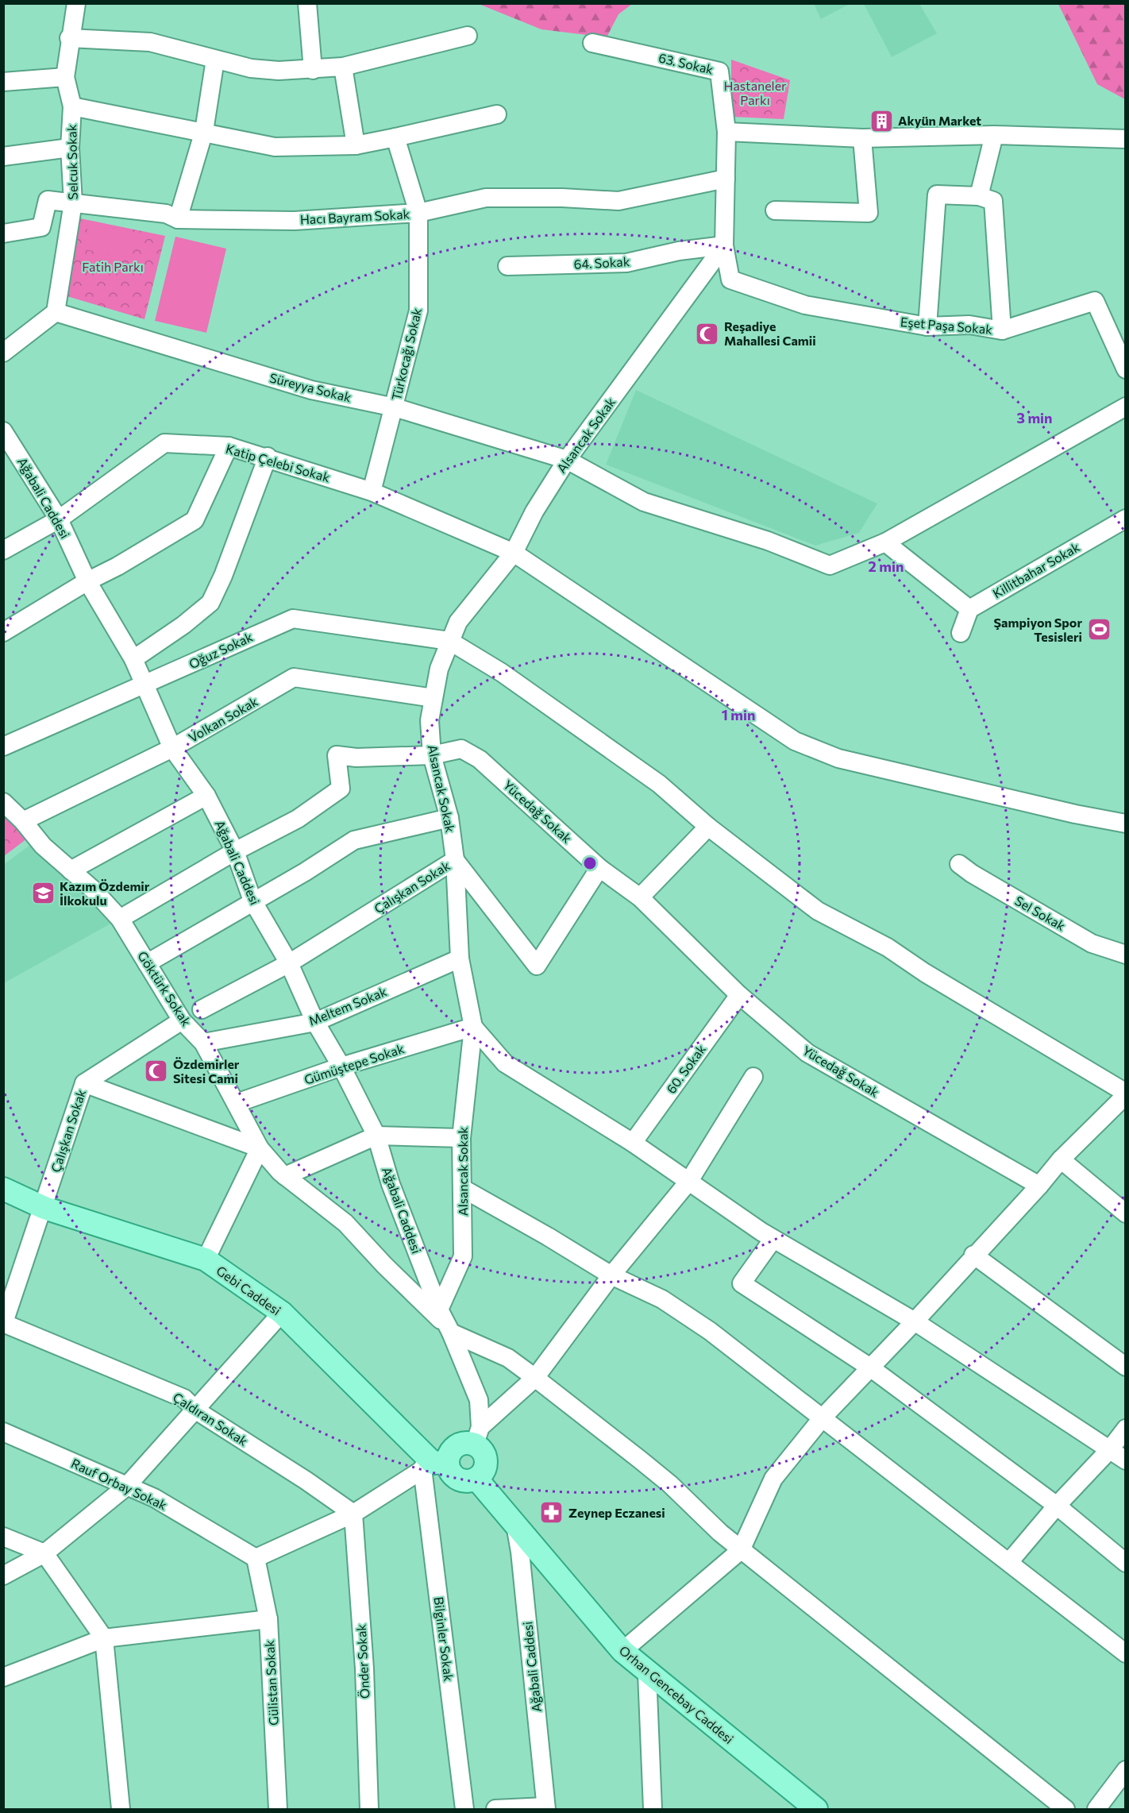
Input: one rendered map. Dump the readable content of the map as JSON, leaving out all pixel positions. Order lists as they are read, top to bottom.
{
  "streets": {
    "main road": ["Gebi Caddesi", "Orhan Gencebay Caddesi"],
    "street": [
      "63. Sokak",
      "Selcuk Sokak",
      "Hacı Bayram Sokak",
      "64. Sokak",
      "Eşet Paşa Sokak",
      "Türkocağı Sokak",
      "Süreyya Sokak",
      "Alsancak Sokak",
      "Katip Çelebi Sokak",
      "Ağabali Caddesi",
      "Killitbahar Sokak",
      "Oğuz Sokak",
      "Volkan Sokak",
      "Yücedağ Sokak",
      "Çalışkan Sokak",
      "Sel Sokak",
      "Göktürk Sokak",
      "Meltem Sokak",
      "Gümüştepe Sokak",
      "60. Sokak",
      "Çaldıran Sokak",
      "Rauf Orbay Sokak",
      "Bilginler Sokak",
      "Önder Sokak",
      "Gülistan Sokak"
    ]
  },
  "crossings": [
    ["Selcuk Sokak", "Hacı Bayram Sokak"],
    ["Selcuk Sokak", "Süreyya Sokak"],
    ["Hacı Bayram Sokak", "Türkocağı Sokak"],
    ["64. Sokak", "Eşet Paşa Sokak"],
    ["64. Sokak", "Alsancak Sokak"],
    ["Eşet Paşa Sokak", "Alsancak Sokak"],
    ["Türkocağı Sokak", "Süreyya Sokak"],
    ["Türkocağı Sokak", "Katip Çelebi Sokak"],
    ["Süreyya Sokak", "Alsancak Sokak"],
    ["Alsancak Sokak", "Katip Çelebi Sokak"],
    ["Alsancak Sokak", "Ağabali Caddesi"],
    ["Alsancak Sokak", "Oğuz Sokak"],
    ["Alsancak Sokak", "Volkan Sokak"],
    ["Alsancak Sokak", "Yücedağ Sokak"],
    ["Alsancak Sokak", "Çalışkan Sokak"],
    ["Alsancak Sokak", "Meltem Sokak"],
    ["Alsancak Sokak", "Gümüştepe Sokak"],
    ["Katip Çelebi Sokak", "Ağabali Caddesi"],
    ["Ağabali Caddesi", "Oğuz Sokak"],
    ["Ağabali Caddesi", "Volkan Sokak"],
    ["Ağabali Caddesi", "Yücedağ Sokak"],
    ["Ağabali Caddesi", "Çalışkan Sokak"],
    ["Ağabali Caddesi", "Meltem Sokak"],
    ["Ağabali Caddesi", "Gümüştepe Sokak"],
    ["Ağabali Caddesi", "Orhan Gencebay Caddesi"],
    ["Volkan Sokak", "Göktürk Sokak"],
    ["Yücedağ Sokak", "Çalışkan Sokak"],
    ["Yücedağ Sokak", "Göktürk Sokak"],
    ["Yücedağ Sokak", "60. Sokak"],
    ["Çalışkan Sokak", "Göktürk Sokak"],
    ["Çalışkan Sokak", "Gebi Caddesi"],
    ["Çalışkan Sokak", "Çaldıran Sokak"],
    ["Göktürk Sokak", "Meltem Sokak"],
    ["Göktürk Sokak", "Gümüştepe Sokak"],
    ["Gebi Caddesi", "Bilginler Sokak"],
    ["Gebi Caddesi", "Orhan Gencebay Caddesi"],
    ["Çaldıran Sokak", "Önder Sokak"],
    ["Rauf Orbay Sokak", "Gülistan Sokak"]
  ],
  "parks": ["Hastaneler Parkı", "Fatih Parkı"],
  "places": {
    "building": ["Akyün Market"],
    "mosque": ["Reşadiye Mahallesi Camii", "Özdemirler Sitesi Cami"],
    "sports": ["Şampiyon Spor Tesisleri"],
    "school or university": ["Kazım Özdemir İlkokulu"],
    "pharmacy": ["Zeynep Eczanesi"]
  },
  "rings": ["3 min", "2 min", "1 min"]
}
